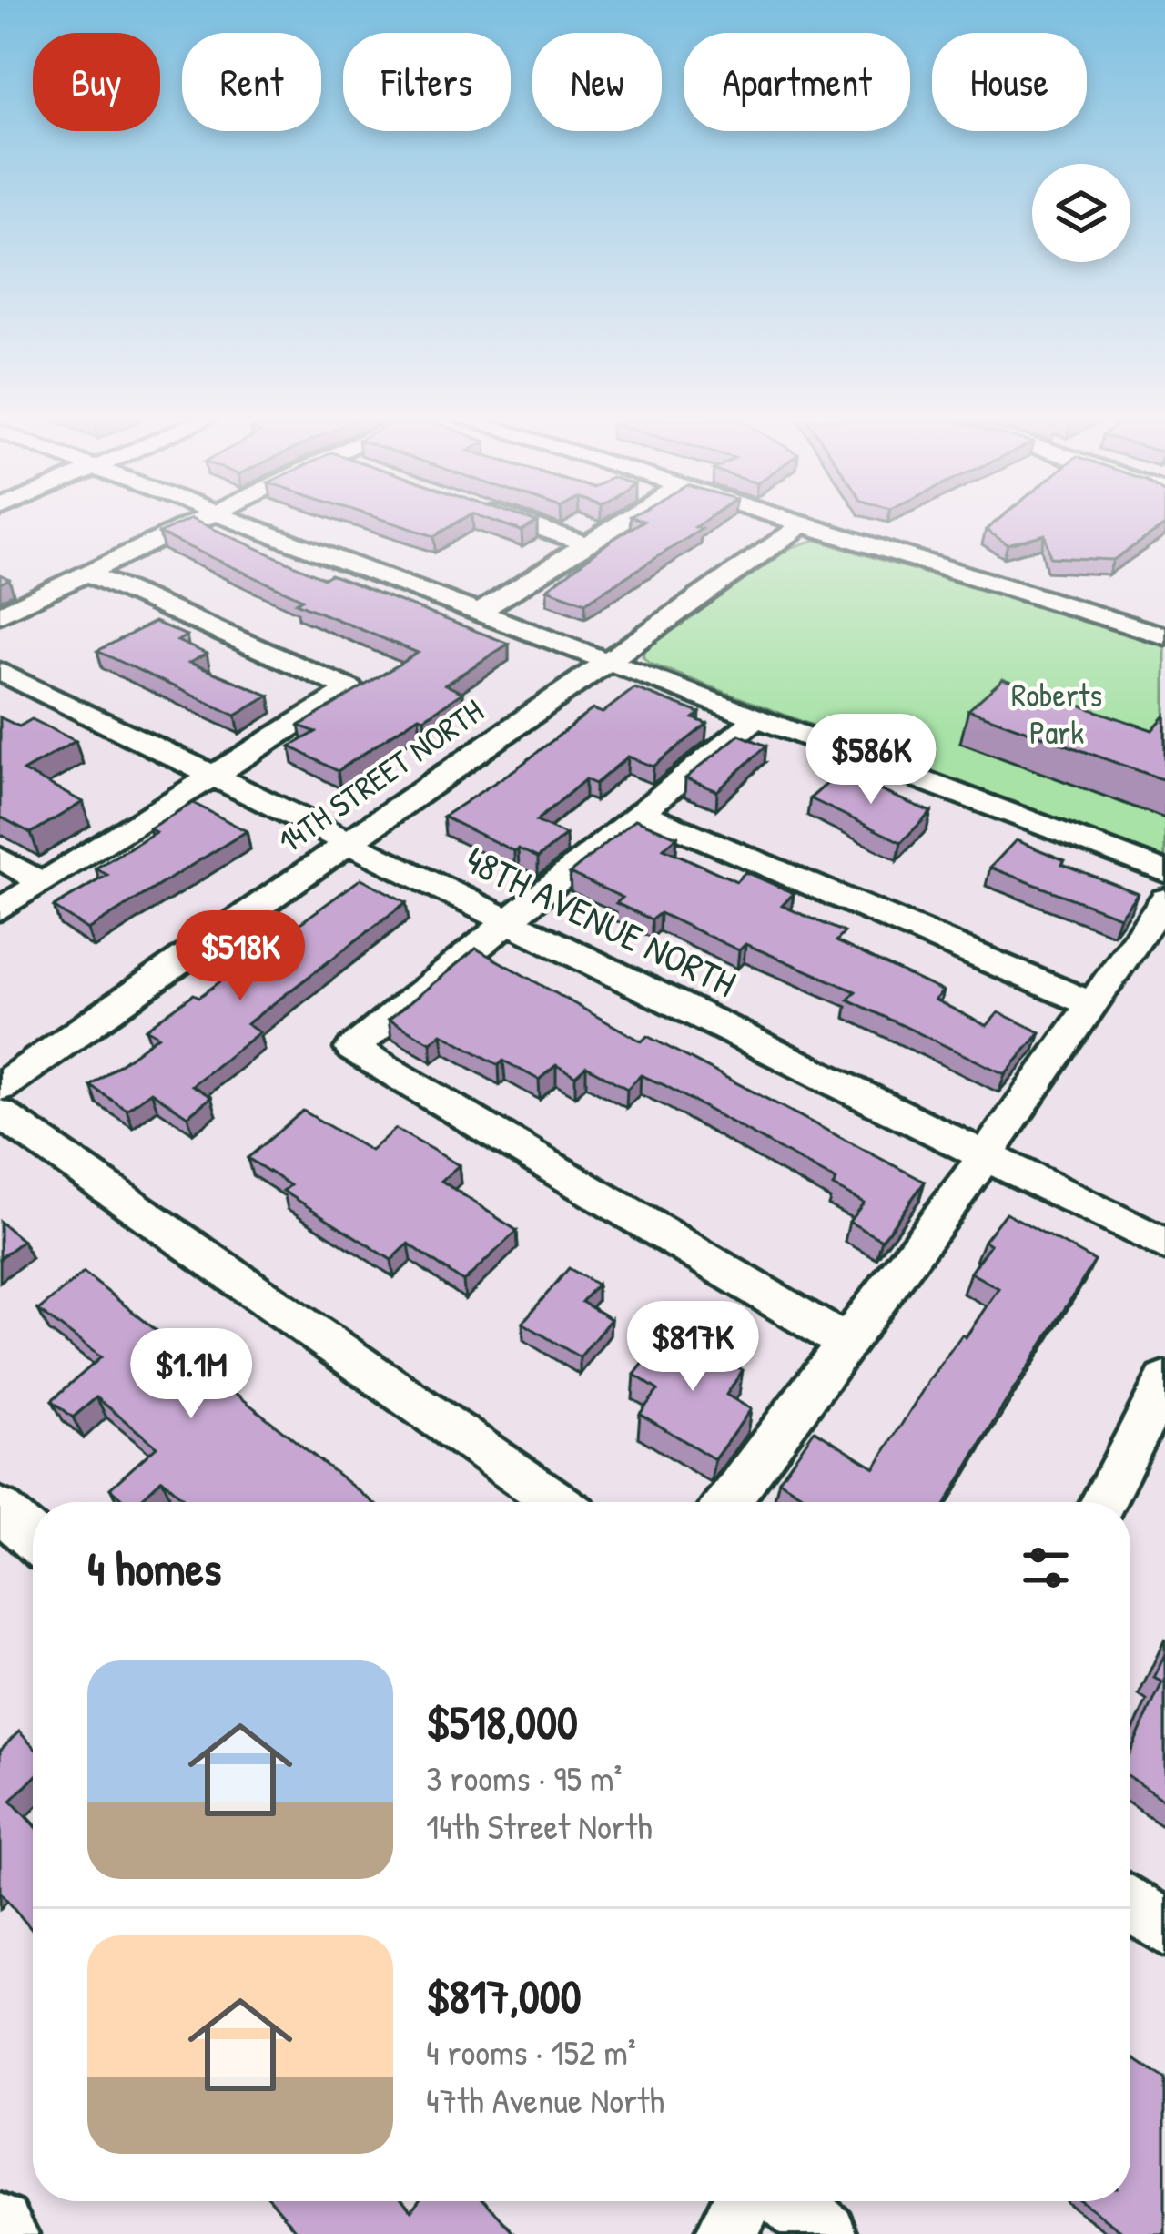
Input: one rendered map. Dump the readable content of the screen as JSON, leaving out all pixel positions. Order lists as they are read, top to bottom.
{
  "streets": {
    "street": ["14TH STREET NORTH", "48TH AVENUE NORTH"]
  },
  "crossings": [
    ["14TH STREET NORTH", "48TH AVENUE NORTH"]
  ],
  "parks": ["Roberts Park"],
  "page": {
    "chip": [
      "Buy",
      "Rent",
      "Filters",
      "New",
      "Apartment",
      "House"
    ],
    "price": [
      "$586K",
      "$518K",
      "$817K",
      "$1.1M"
    ],
    "heading": "4 homes",
    "list": [
      {
        "name": "$518,000",
        "note": "3 rooms · 95 m² · 14th Street North"
      },
      {
        "name": "$817,000",
        "note": "4 rooms · 152 m² · 47th Avenue North"
      }
    ]
  }
}
